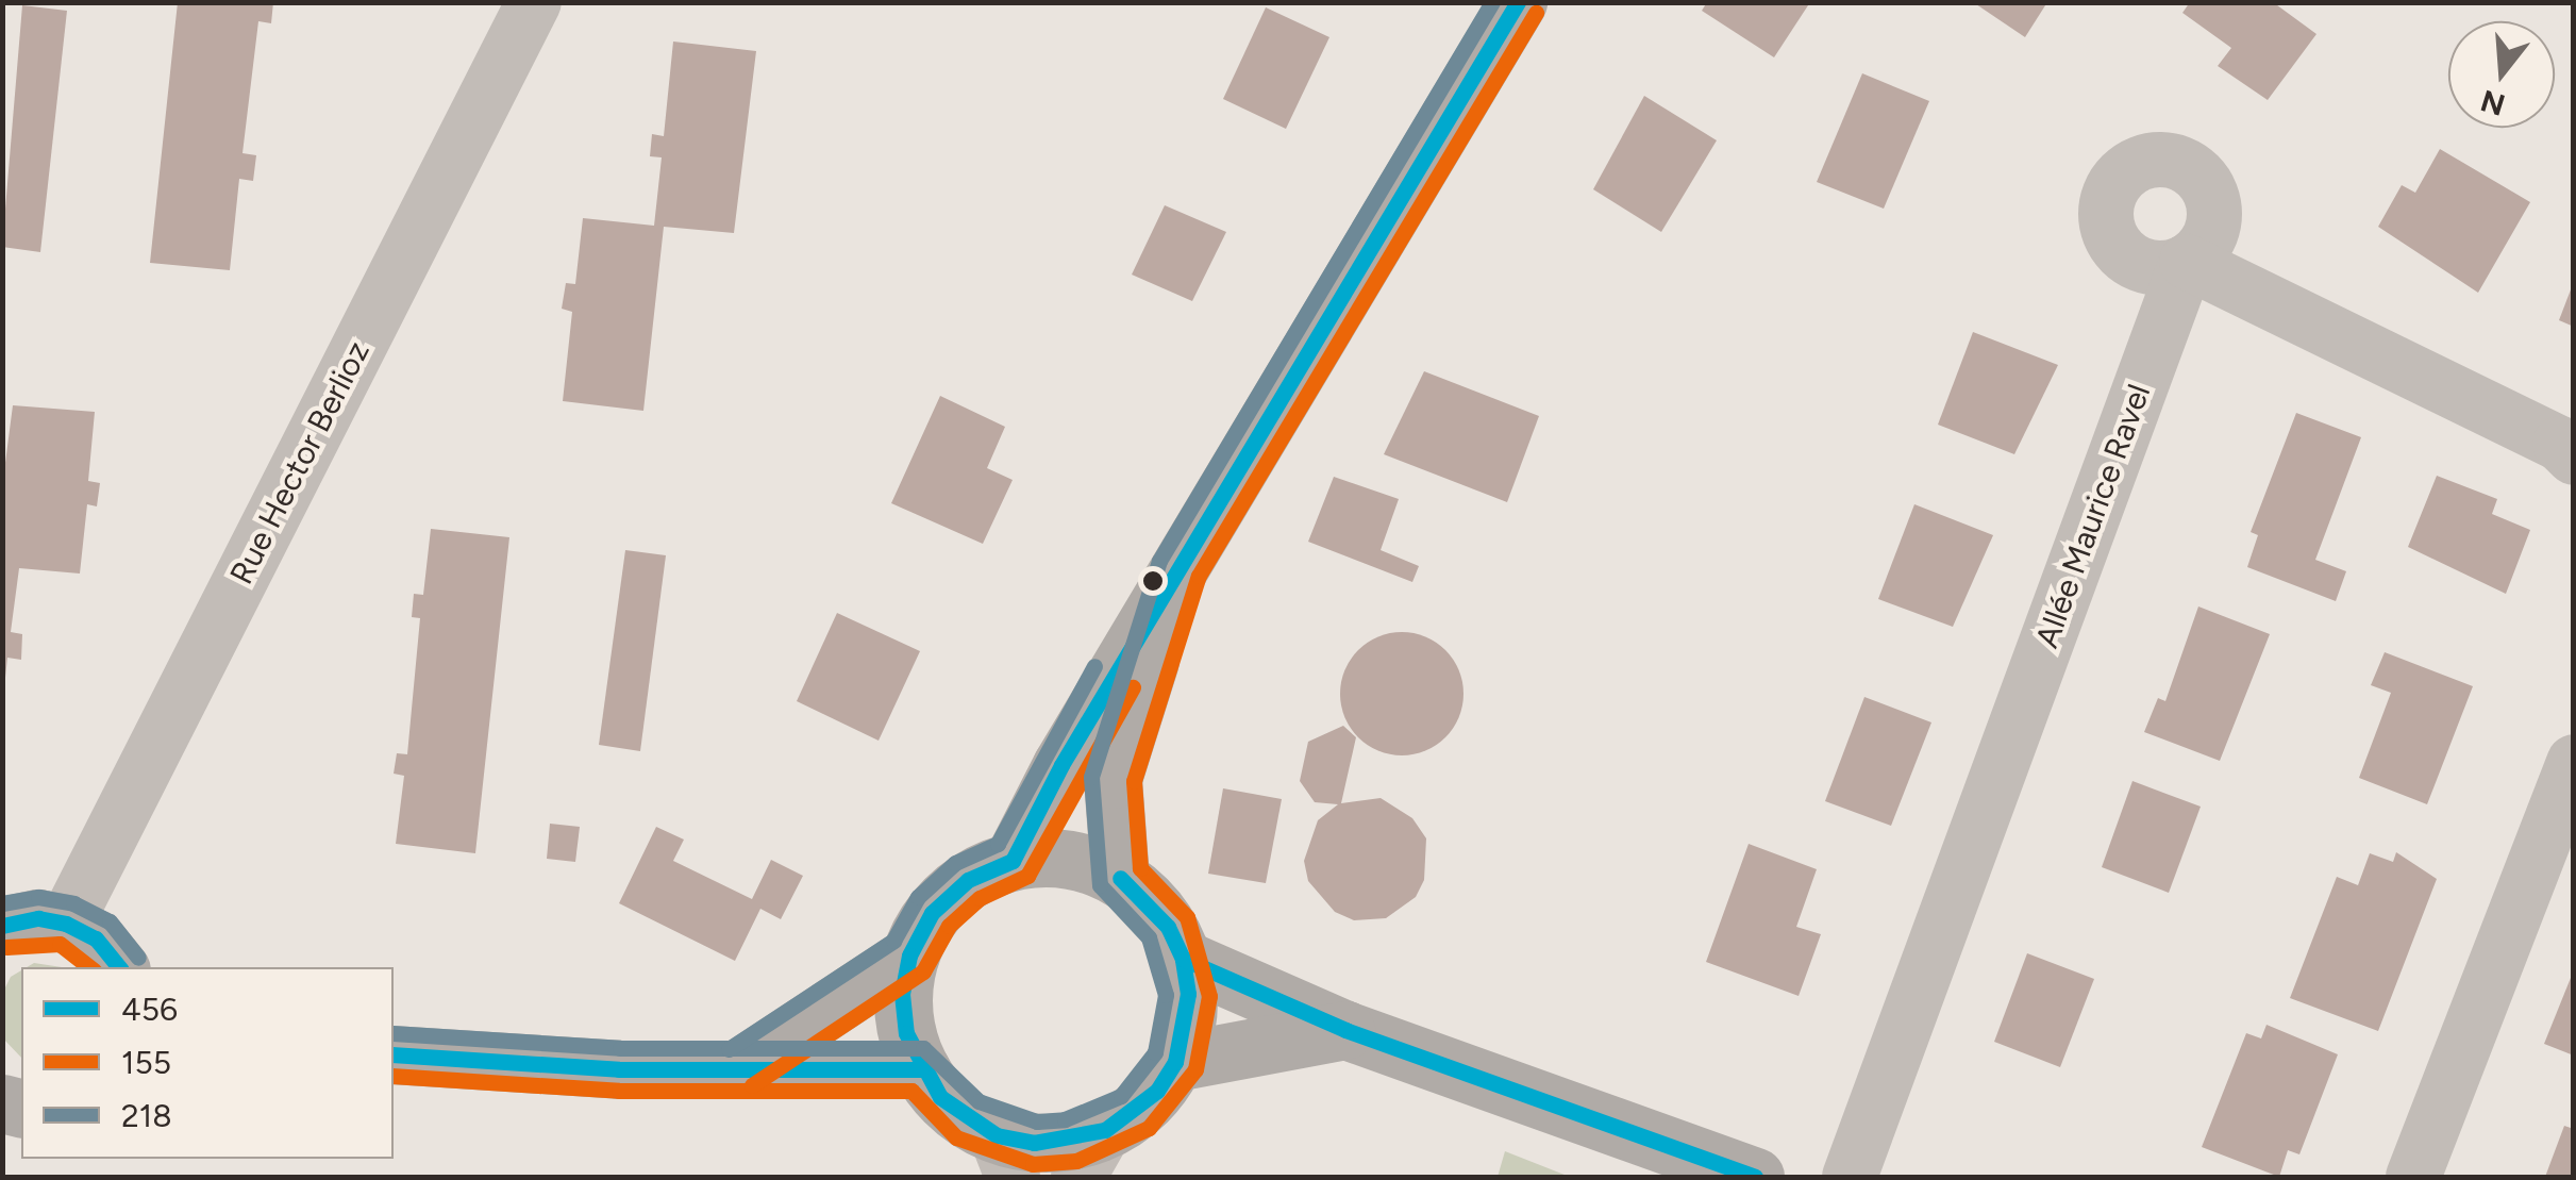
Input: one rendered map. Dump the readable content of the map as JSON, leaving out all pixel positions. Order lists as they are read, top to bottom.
{
  "streets": {
    "street": ["Rue Hector Berlioz", "Allée Maurice Ravel"]
  },
  "lines": ["transit line 456", "transit line 218", "transit line 155"],
  "legend": ["456", "155", "218"],
  "north": "bottom"
}
